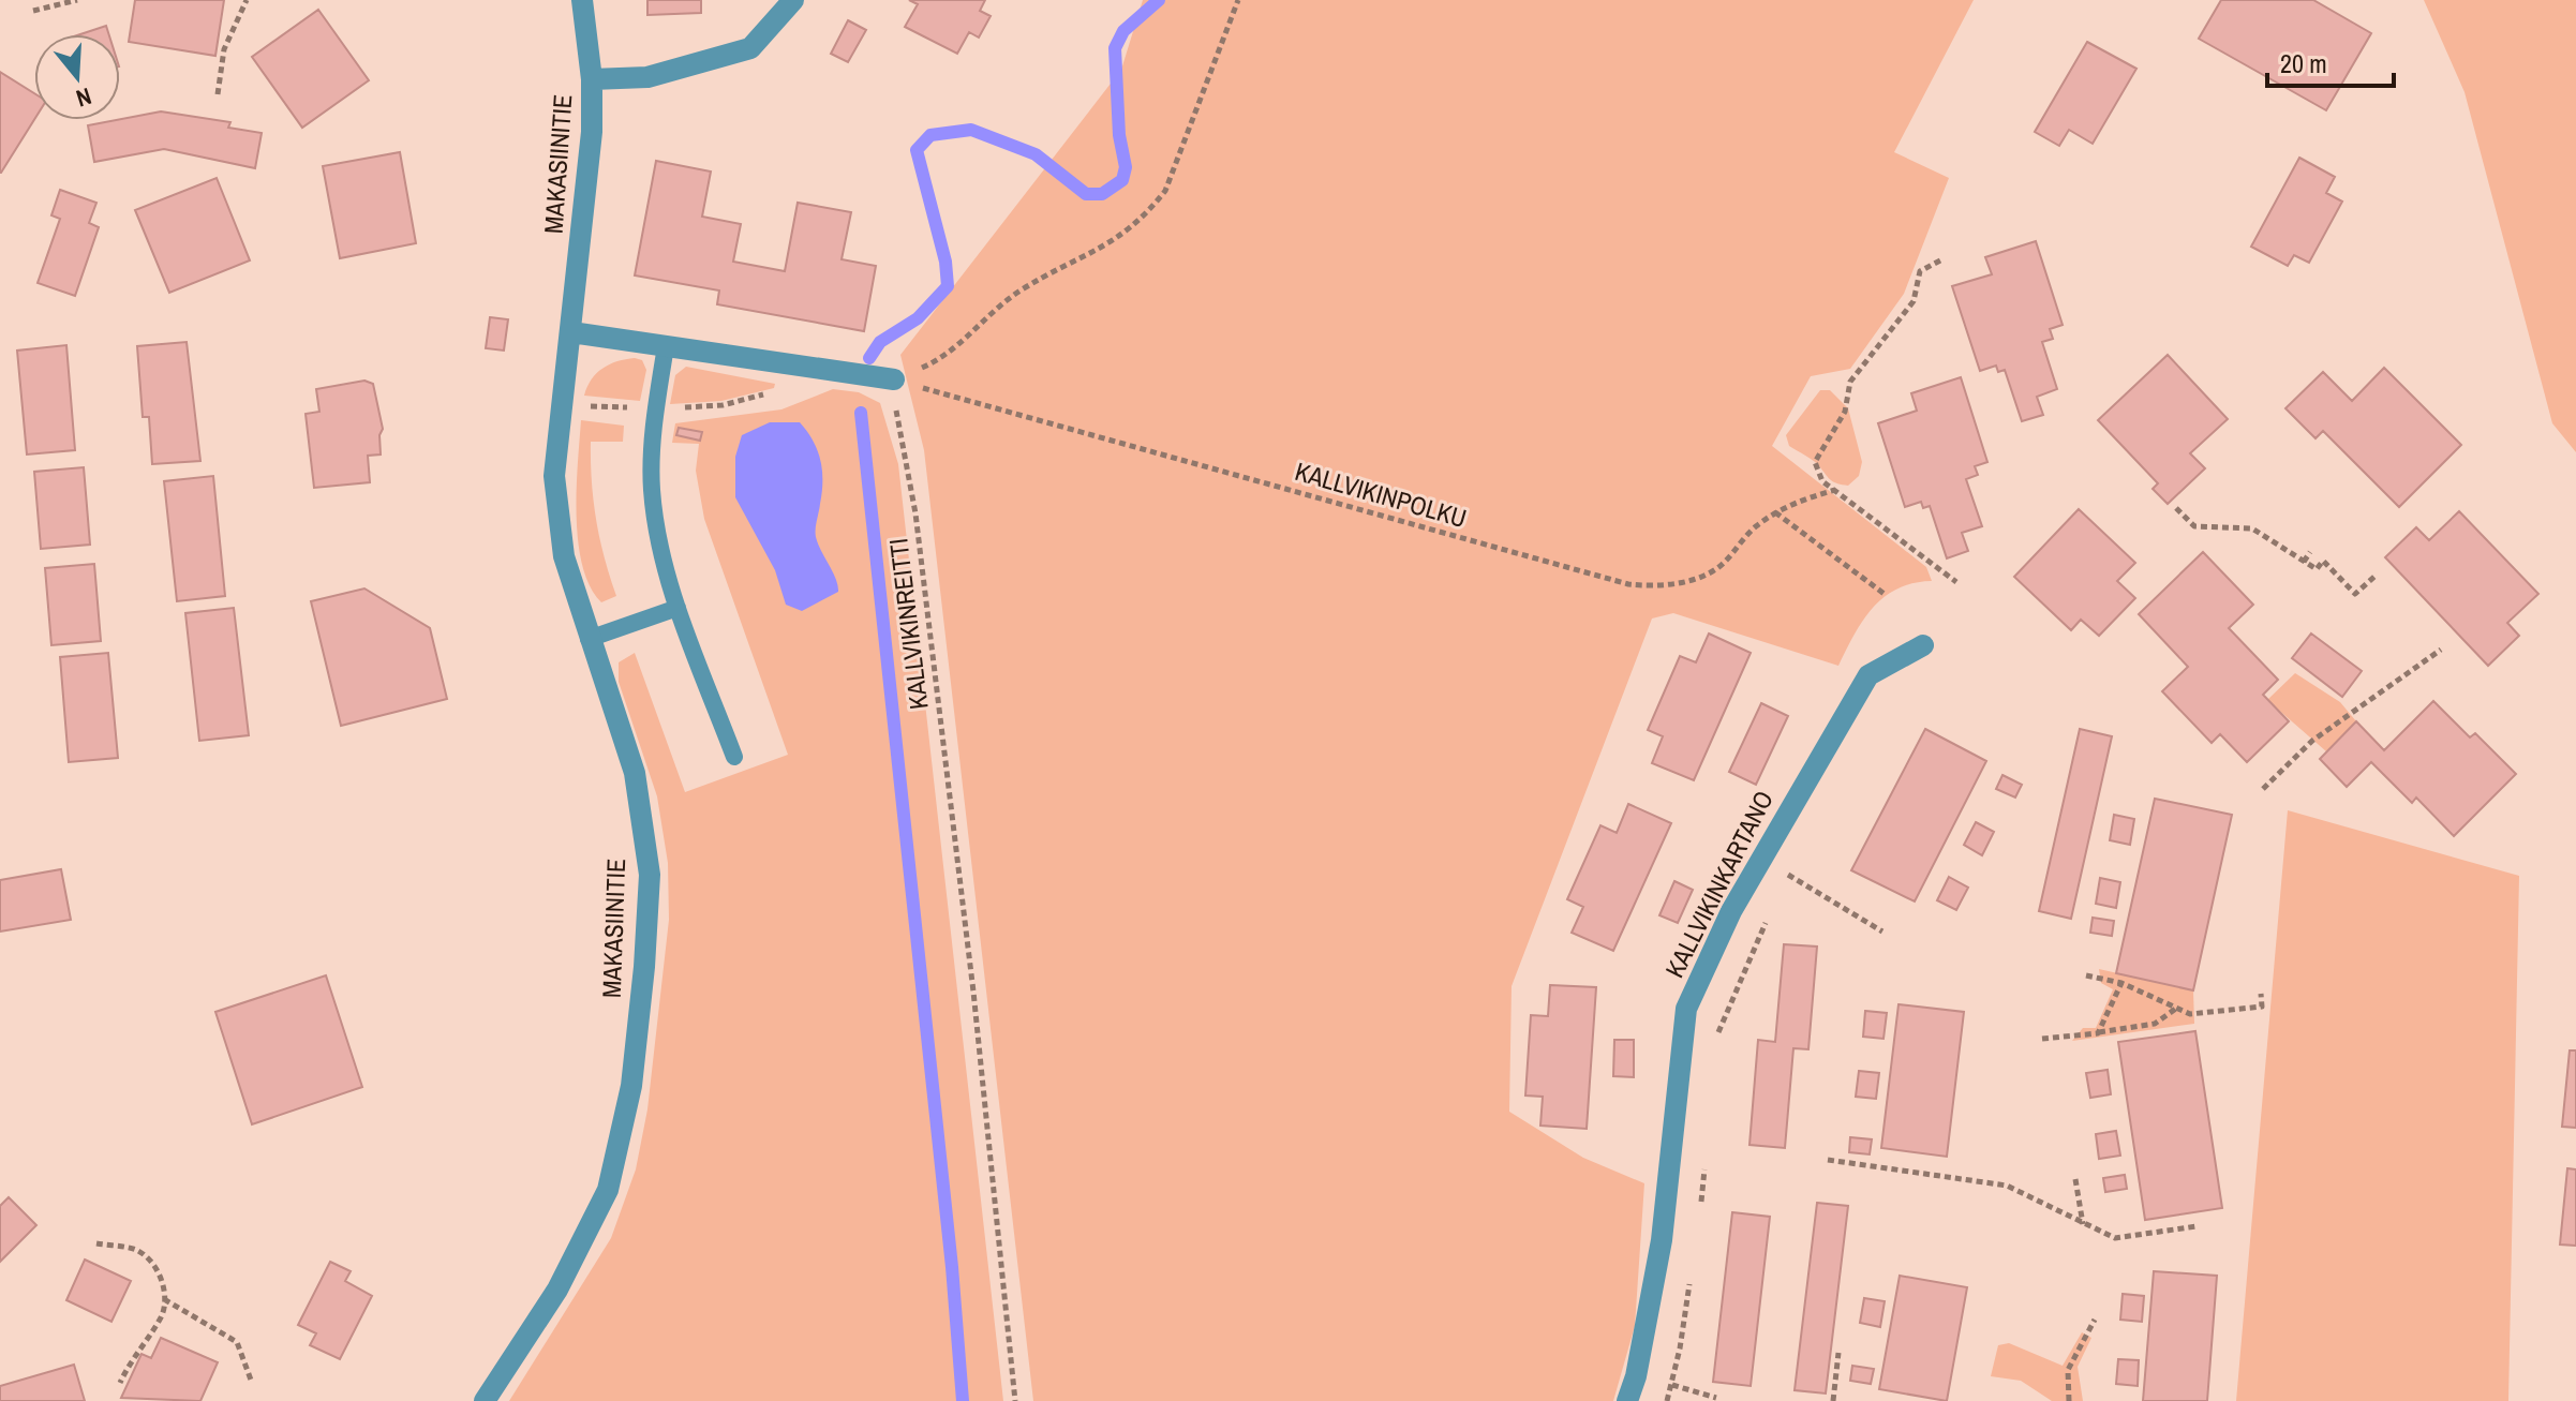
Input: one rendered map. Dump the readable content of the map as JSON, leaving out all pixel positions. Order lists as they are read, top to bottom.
{
  "streets": {
    "street": ["MAKASIINITIE", "KALLVIKINKARTANO"],
    "path": ["KALLVIKINPOLKU", "KALLVIKINREITTI"]
  },
  "crossings": [
    ["KALLVIKINPOLKU", "KALLVIKINREITTI"]
  ],
  "scale_bar": "20 m",
  "north": "bottom"
}
